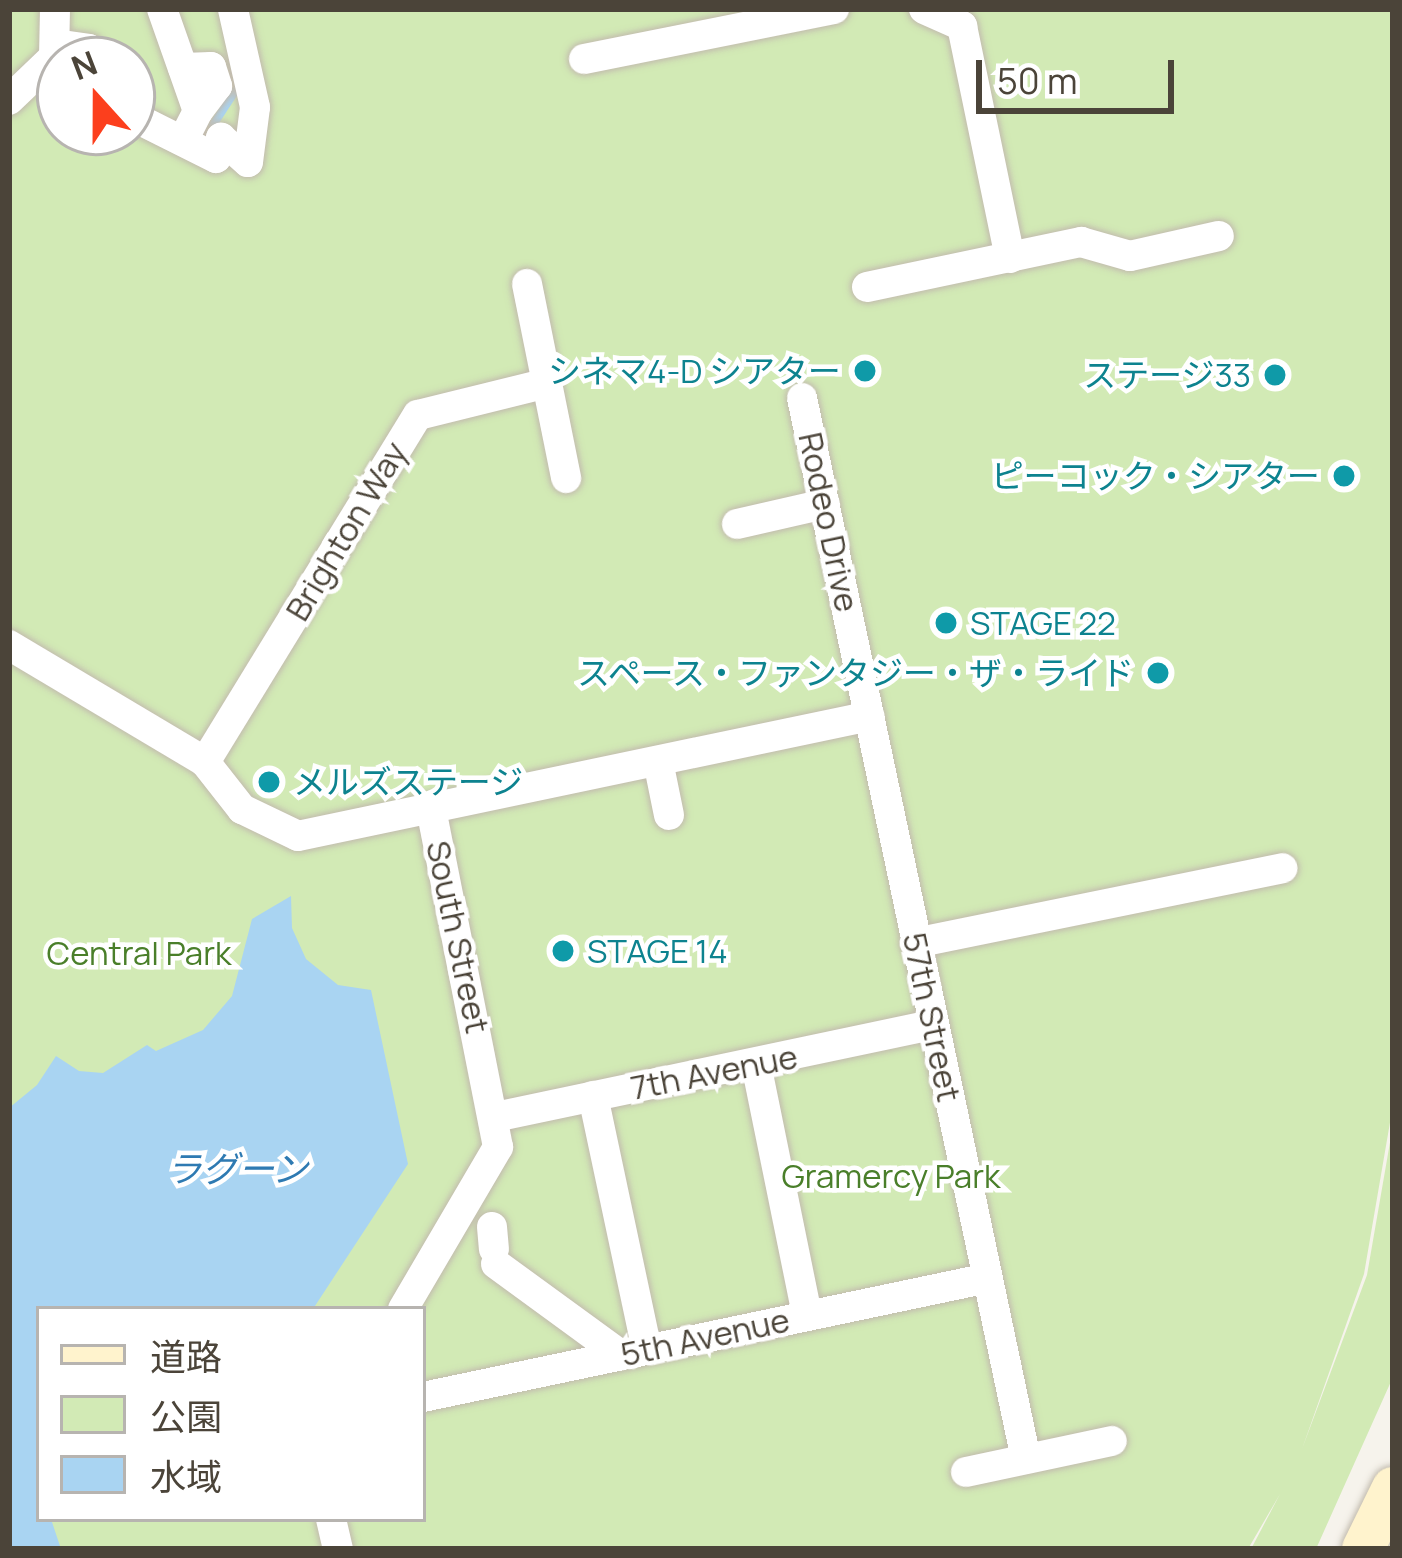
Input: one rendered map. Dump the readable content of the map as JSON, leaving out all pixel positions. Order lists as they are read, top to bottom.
{
  "streets": {
    "street": [
      "Rodeo Drive",
      "Brighton Way",
      "South Street",
      "57th Street",
      "7th Avenue",
      "5th Avenue"
    ]
  },
  "crossings": [
    ["Rodeo Drive", "57th Street"],
    ["Brighton Way", "South Street"],
    ["South Street", "7th Avenue"],
    ["57th Street", "7th Avenue"],
    ["57th Street", "5th Avenue"]
  ],
  "water": ["ラグーン"],
  "parks": ["Central Park", "Gramercy Park"],
  "places": [
    "シネマ4-D シアター",
    "ステージ33",
    "ピーコック・シアター",
    "STAGE 22",
    "スペース・ファンタジー・ザ・ライド",
    "メルズステージ",
    "STAGE 14"
  ],
  "legend": ["道路", "公園", "水域"],
  "scale_bar": "50 m",
  "north": "top"
}
